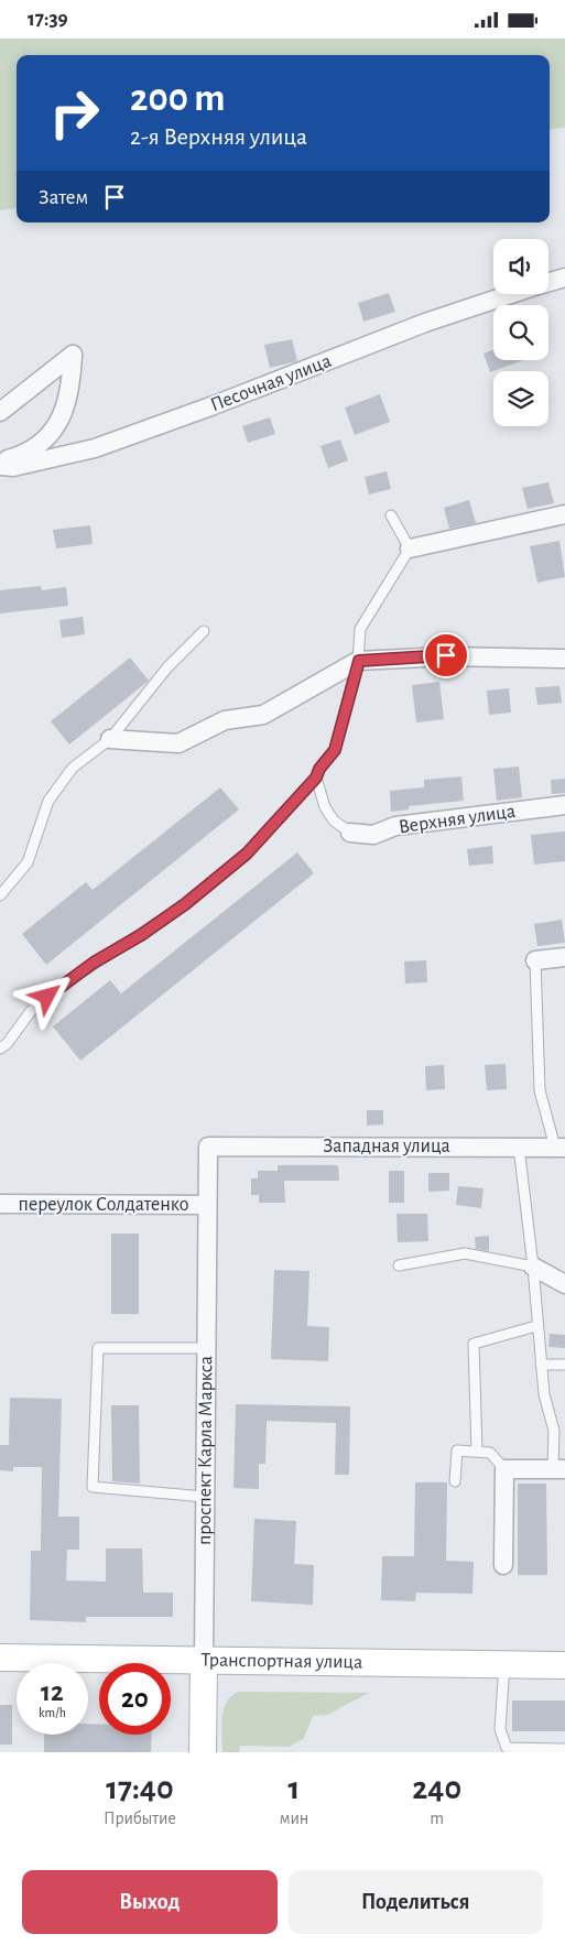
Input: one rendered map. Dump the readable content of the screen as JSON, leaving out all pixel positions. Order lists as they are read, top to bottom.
{
  "streets": {
    "main road": ["проспект Карла Маркса", "Транспортная улица"],
    "street": [
      "Песочная улица",
      "Верхняя улица",
      "Западная улица",
      "переулок Солдатенко"
    ]
  },
  "crossings": [
    ["Западная улица", "проспект Карла Маркса"],
    ["переулок Солдатенко", "проспект Карла Маркса"],
    ["проспект Карла Маркса", "Транспортная улица"]
  ],
  "page": {
    "status": "17:39",
    "turn": ["200 m", "2-я Верхняя улица"],
    "then": "Затем",
    "speed": "12 km/h",
    "limit": "20",
    "eta": [
      "17:40",
      "Прибытие",
      "1",
      "мин",
      "240",
      "m"
    ],
    "buttons": ["Выход", "Поделиться"]
  }
}
